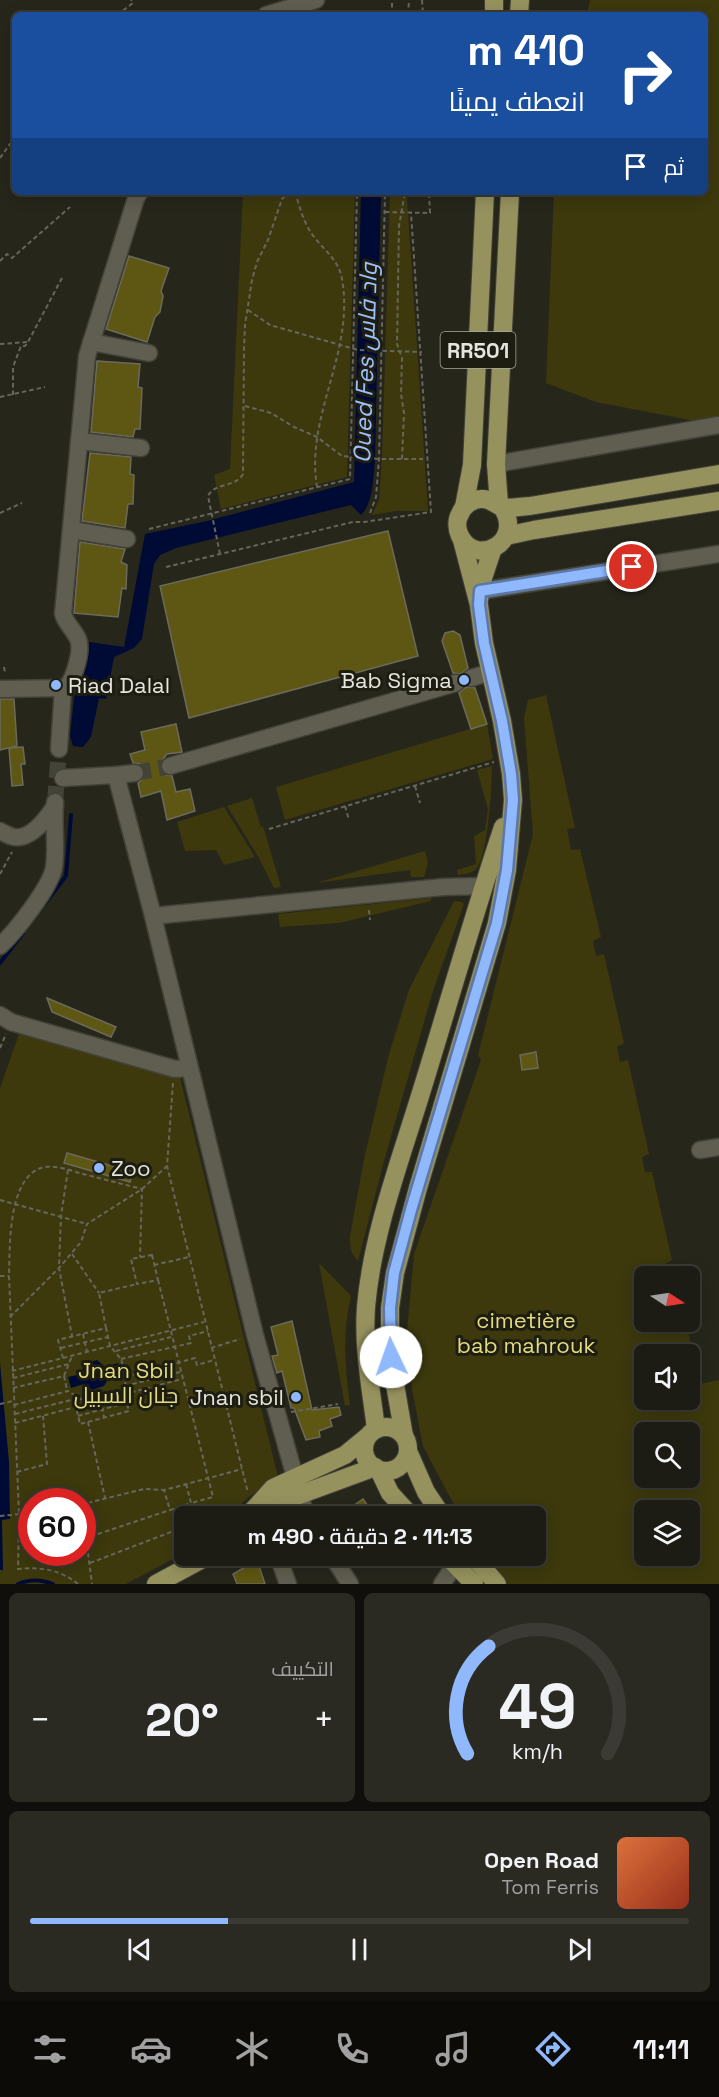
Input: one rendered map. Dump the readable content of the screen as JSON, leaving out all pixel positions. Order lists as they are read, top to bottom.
{
  "streets": {
    "main road": ["RR501"]
  },
  "water": ["Oued Fes واد فاس"],
  "parks": ["cimetière bab mahrouk", "Jnan Sbil جنان السبيل"],
  "places": [
    "Bab Sigma",
    "Riad Dalal",
    "Zoo",
    "Jnan sbil"
  ],
  "north": "right",
  "page": {
    "turn": ["410 m", "انعطف يمينًا"],
    "then": "ثم",
    "limit": "60",
    "trip": "11:13 · 2 دقيقة · 490 m",
    "tile": "التكييف",
    "heat": ["−", "20°", "+"],
    "song": ["Open Road", "Tom Ferris"],
    "tabs": "11:11",
    "gauge": ["49", "km/h"]
  }
}
